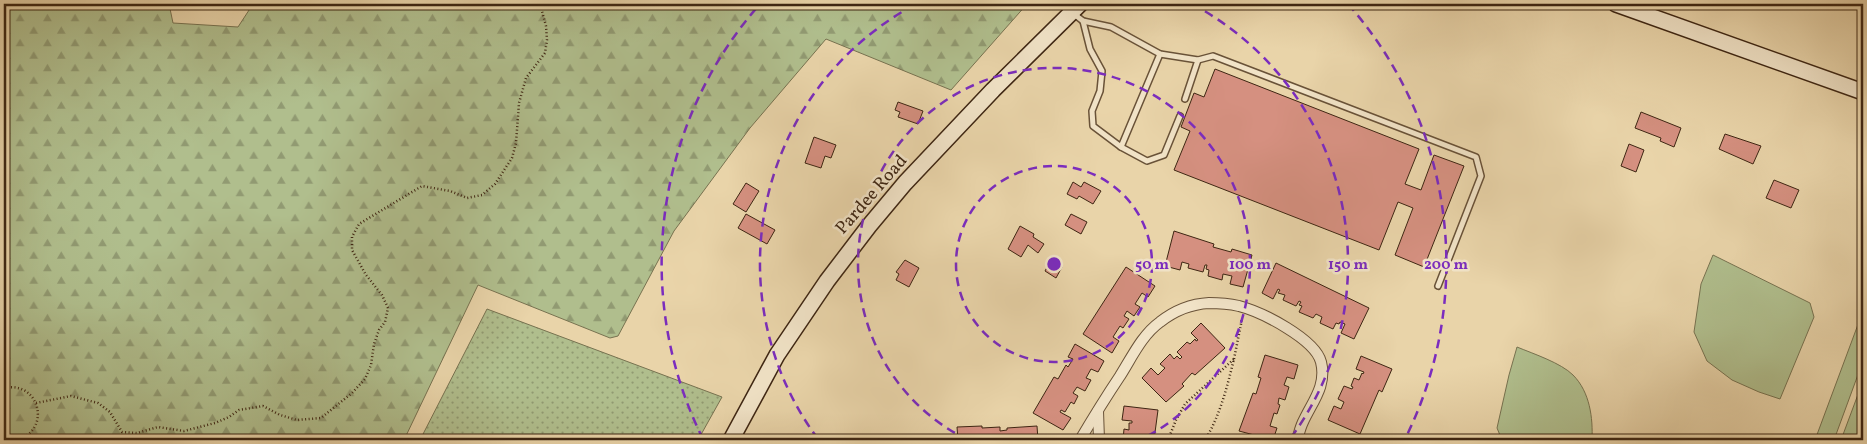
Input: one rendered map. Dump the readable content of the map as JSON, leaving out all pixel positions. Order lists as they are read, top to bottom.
{
  "streets": {
    "main road": ["Pardee Road"]
  },
  "rings": [
    "50 m",
    "100 m",
    "150 m",
    "200 m"
  ]
}
